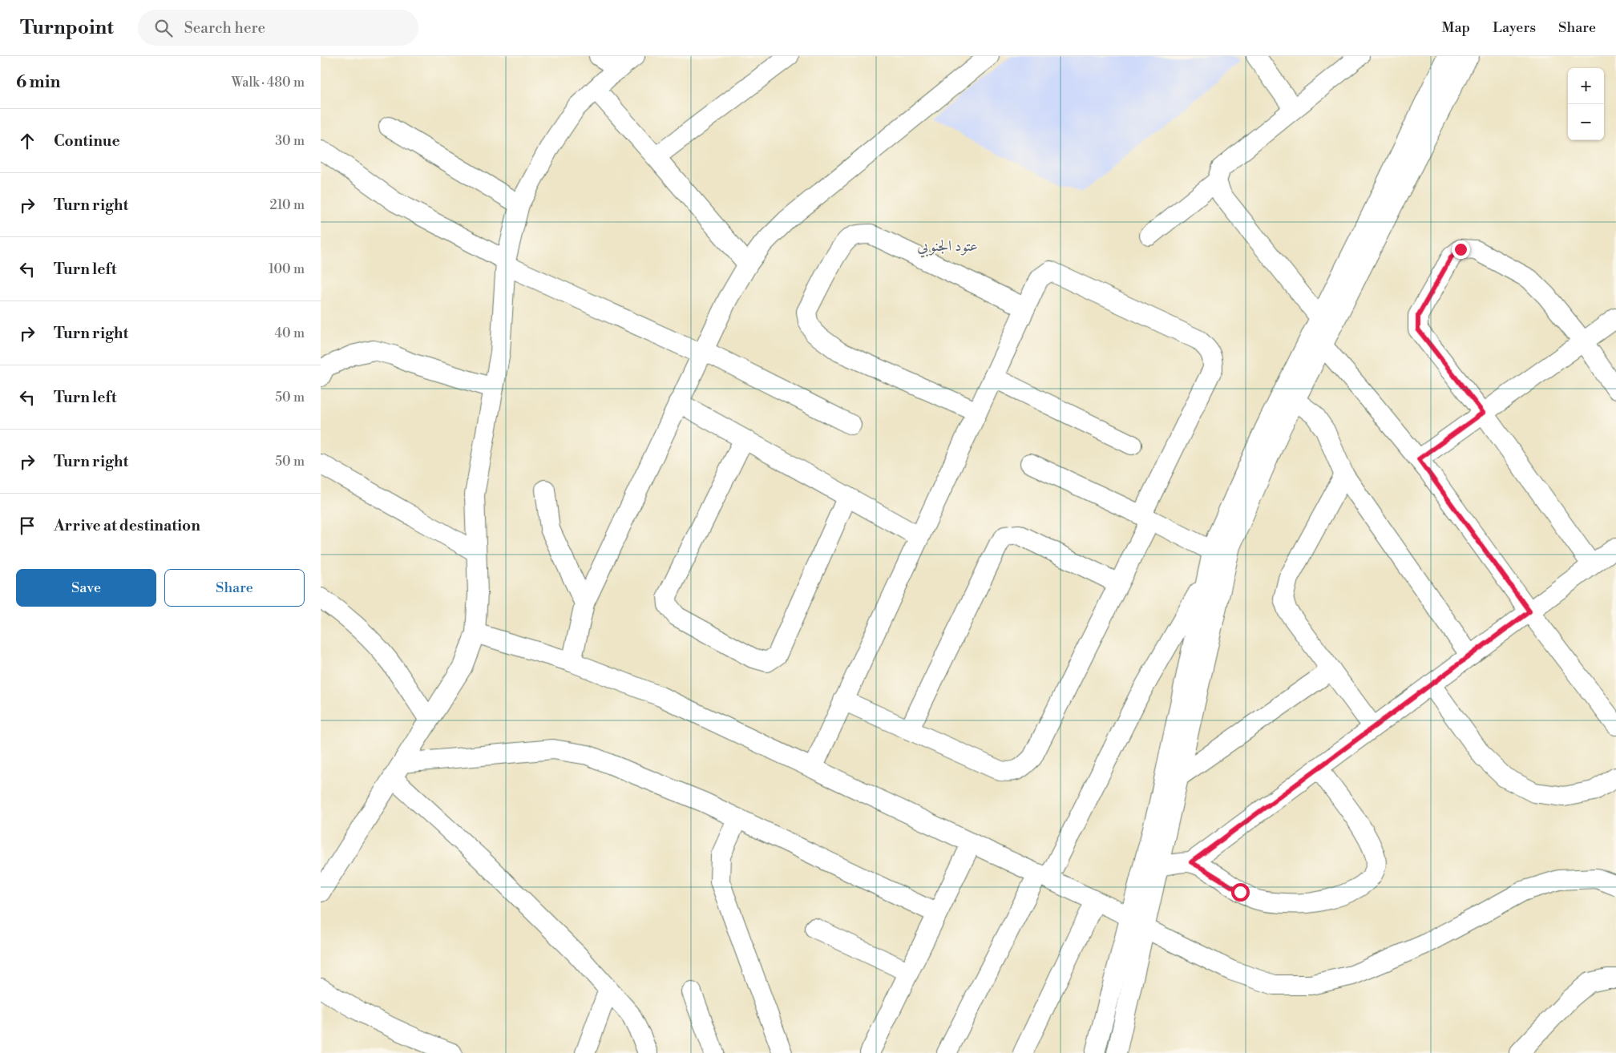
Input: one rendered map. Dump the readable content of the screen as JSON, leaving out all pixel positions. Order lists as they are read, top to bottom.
{
  "districts": ["عتود الجنوبي"],
  "page": {
    "header": "Turnpoint",
    "search": "Search here",
    "nav": ["Map", "Layers", "Share"],
    "heading": ["6 min", "Walk · 480 m"],
    "map_buttons": ["+", "−"],
    "list": [
      ["Continue", "30 m"],
      ["Turn right", "210 m"],
      ["Turn left", "100 m"],
      ["Turn right", "40 m"],
      ["Turn left", "50 m"],
      ["Turn right", "50 m"],
      "Arrive at destination"
    ],
    "buttons": ["Save", "Share"]
  }
}
